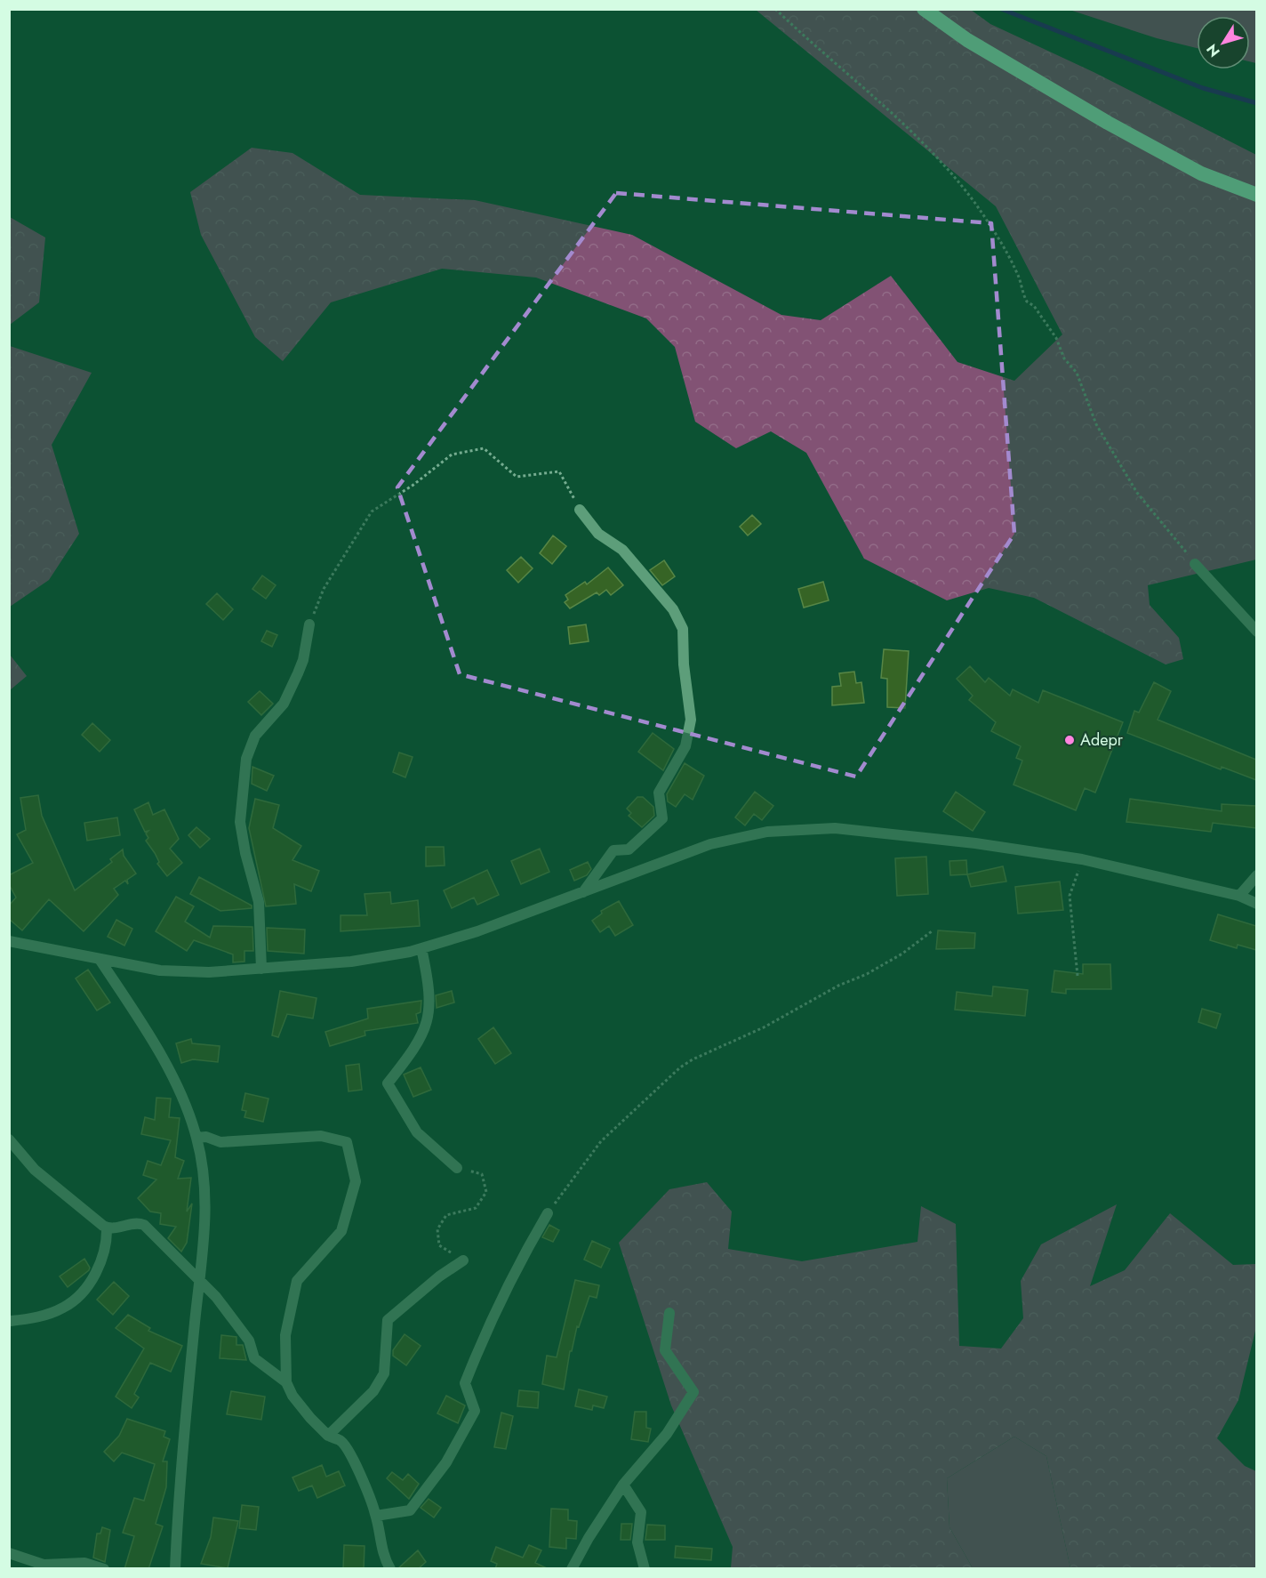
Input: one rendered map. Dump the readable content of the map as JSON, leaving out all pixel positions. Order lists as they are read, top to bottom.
{
  "places": ["Adepr"],
  "north": "bottom left"
}
